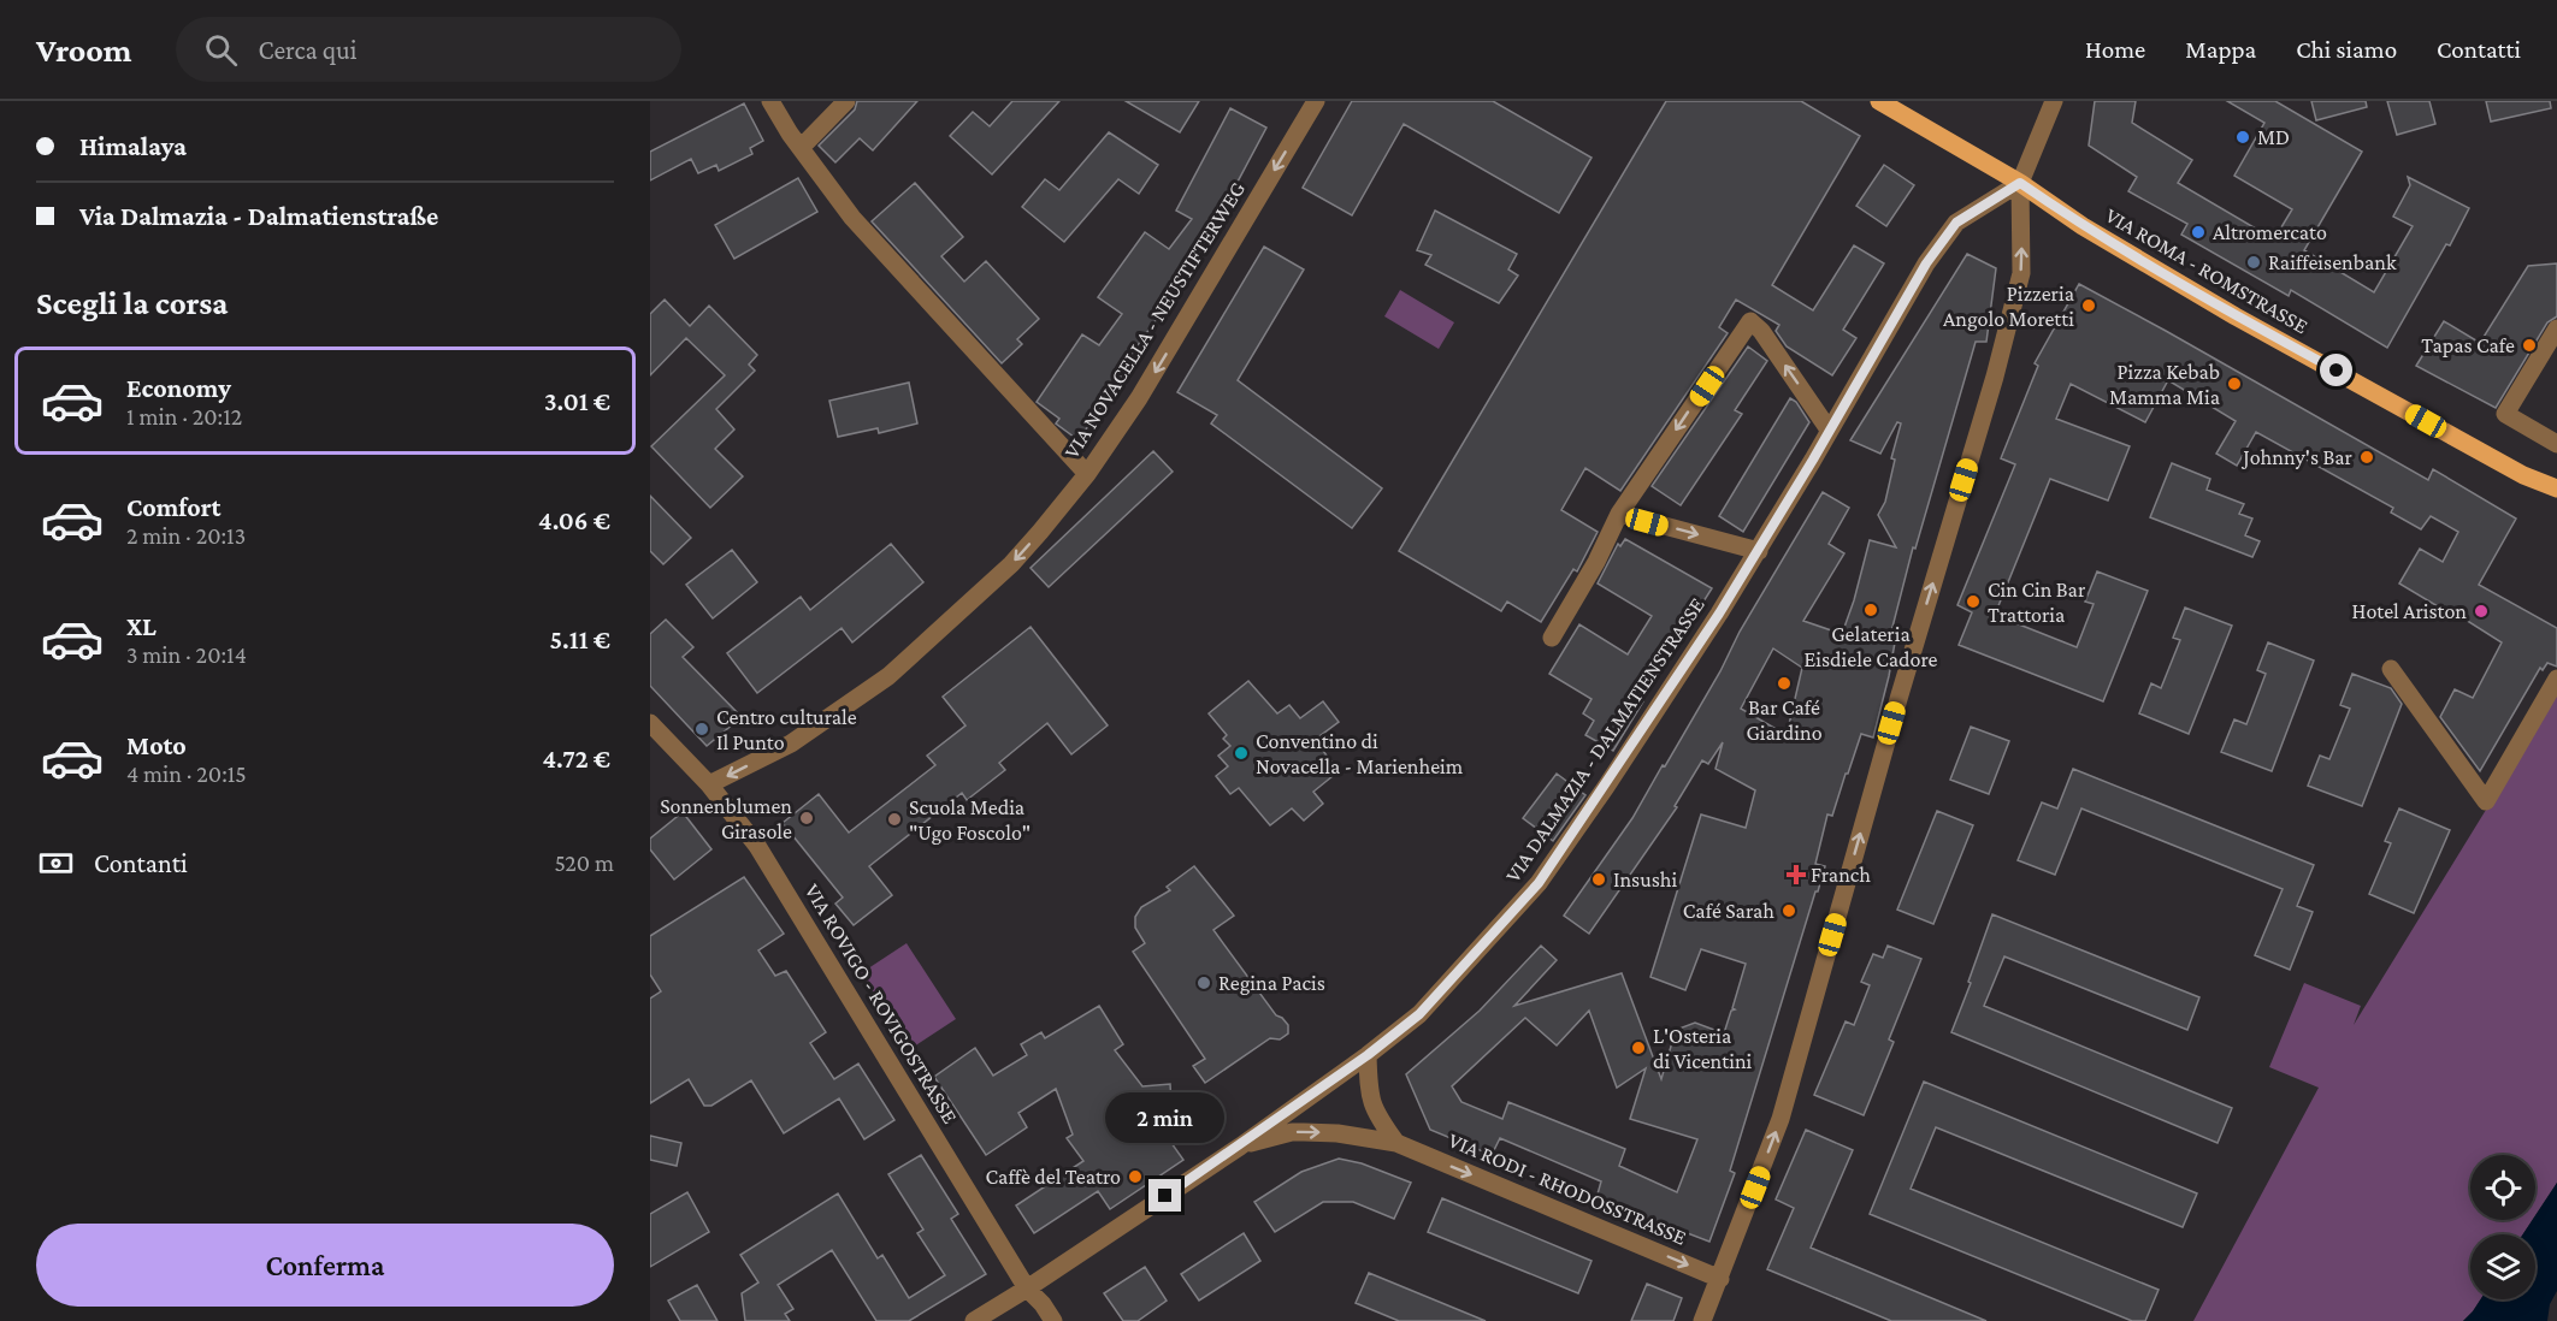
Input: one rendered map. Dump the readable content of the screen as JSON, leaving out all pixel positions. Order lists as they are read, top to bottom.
{
  "streets": {
    "main road": ["VIA ROMA - ROMSTRASSE"],
    "street": [
      "VIA NOVACELLA - NEUSTIFTERWEG",
      "VIA DALMAZIA - DALMATIENSTRASSE",
      "VIA ROVIGO - ROVIGOSTRASSE",
      "VIA RODI - RHODOSSTRASSE"
    ]
  },
  "crossings": [
    ["VIA ROMA - ROMSTRASSE", "VIA DALMAZIA - DALMATIENSTRASSE"],
    ["VIA NOVACELLA - NEUSTIFTERWEG", "VIA ROVIGO - ROVIGOSTRASSE"],
    ["VIA DALMAZIA - DALMATIENSTRASSE", "VIA ROVIGO - ROVIGOSTRASSE"],
    ["VIA DALMAZIA - DALMATIENSTRASSE", "VIA RODI - RHODOSSTRASSE"]
  ],
  "one_way": ["VIA NOVACELLA - NEUSTIFTERWEG", "VIA RODI - RHODOSSTRASSE"],
  "places": {
    "other": [
      "MD",
      "Altromercato",
      "Raiffeisenbank",
      "Pizzeria Angolo Moretti",
      "Tapas Cafe",
      "Pizza Kebab Mamma Mia",
      "Johnny's Bar",
      "Cin Cin Bar Trattoria",
      "Gelateria Eisdiele Cadore",
      "Hotel Ariston",
      "Bar Café Giardino",
      "Centro culturale Il Punto",
      "Conventino di Novacella - Marienheim",
      "Sonnenblumen Girasole",
      "Scuola Media \"Ugo Foscolo\"",
      "Insushi",
      "Café Sarah",
      "Regina Pacis",
      "L'Osteria di Vicentini",
      "Caffè del Teatro"
    ],
    "health": ["Franch"]
  },
  "page": {
    "header": "Vroom",
    "search": "Cerca qui",
    "nav": [
      "Home",
      "Mappa",
      "Chi siamo",
      "Contatti"
    ],
    "banner": ["Himalaya", "Via Dalmazia - Dalmatienstraße"],
    "heading": "Scegli la corsa",
    "list": [
      {
        "name": "Economy",
        "note": "1 min · 20:12",
        "value": "3.01 €"
      },
      {
        "name": "Comfort",
        "note": "2 min · 20:13",
        "value": "4.06 €"
      },
      {
        "name": "XL",
        "note": "3 min · 20:14",
        "value": "5.11 €"
      },
      {
        "name": "Moto",
        "note": "4 min · 20:15",
        "value": "4.72 €"
      }
    ],
    "pay": ["Contanti", "520 m"],
    "bubble": "2 min",
    "buttons": "Conferma"
  }
}
